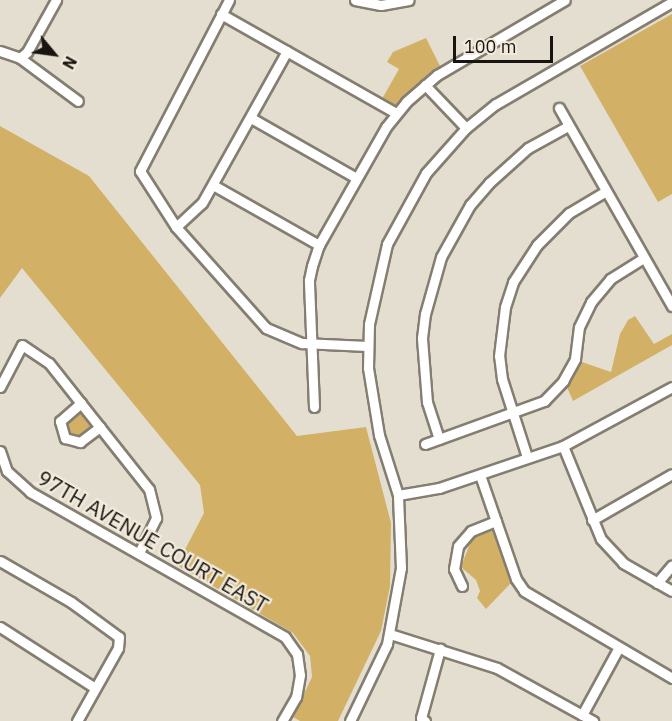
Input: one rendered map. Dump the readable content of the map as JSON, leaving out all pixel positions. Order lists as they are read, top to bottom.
{
  "streets": {
    "street": ["97TH AVENUE COURT EAST"]
  },
  "scale_bar": "100 m",
  "north": "bottom right"
}
